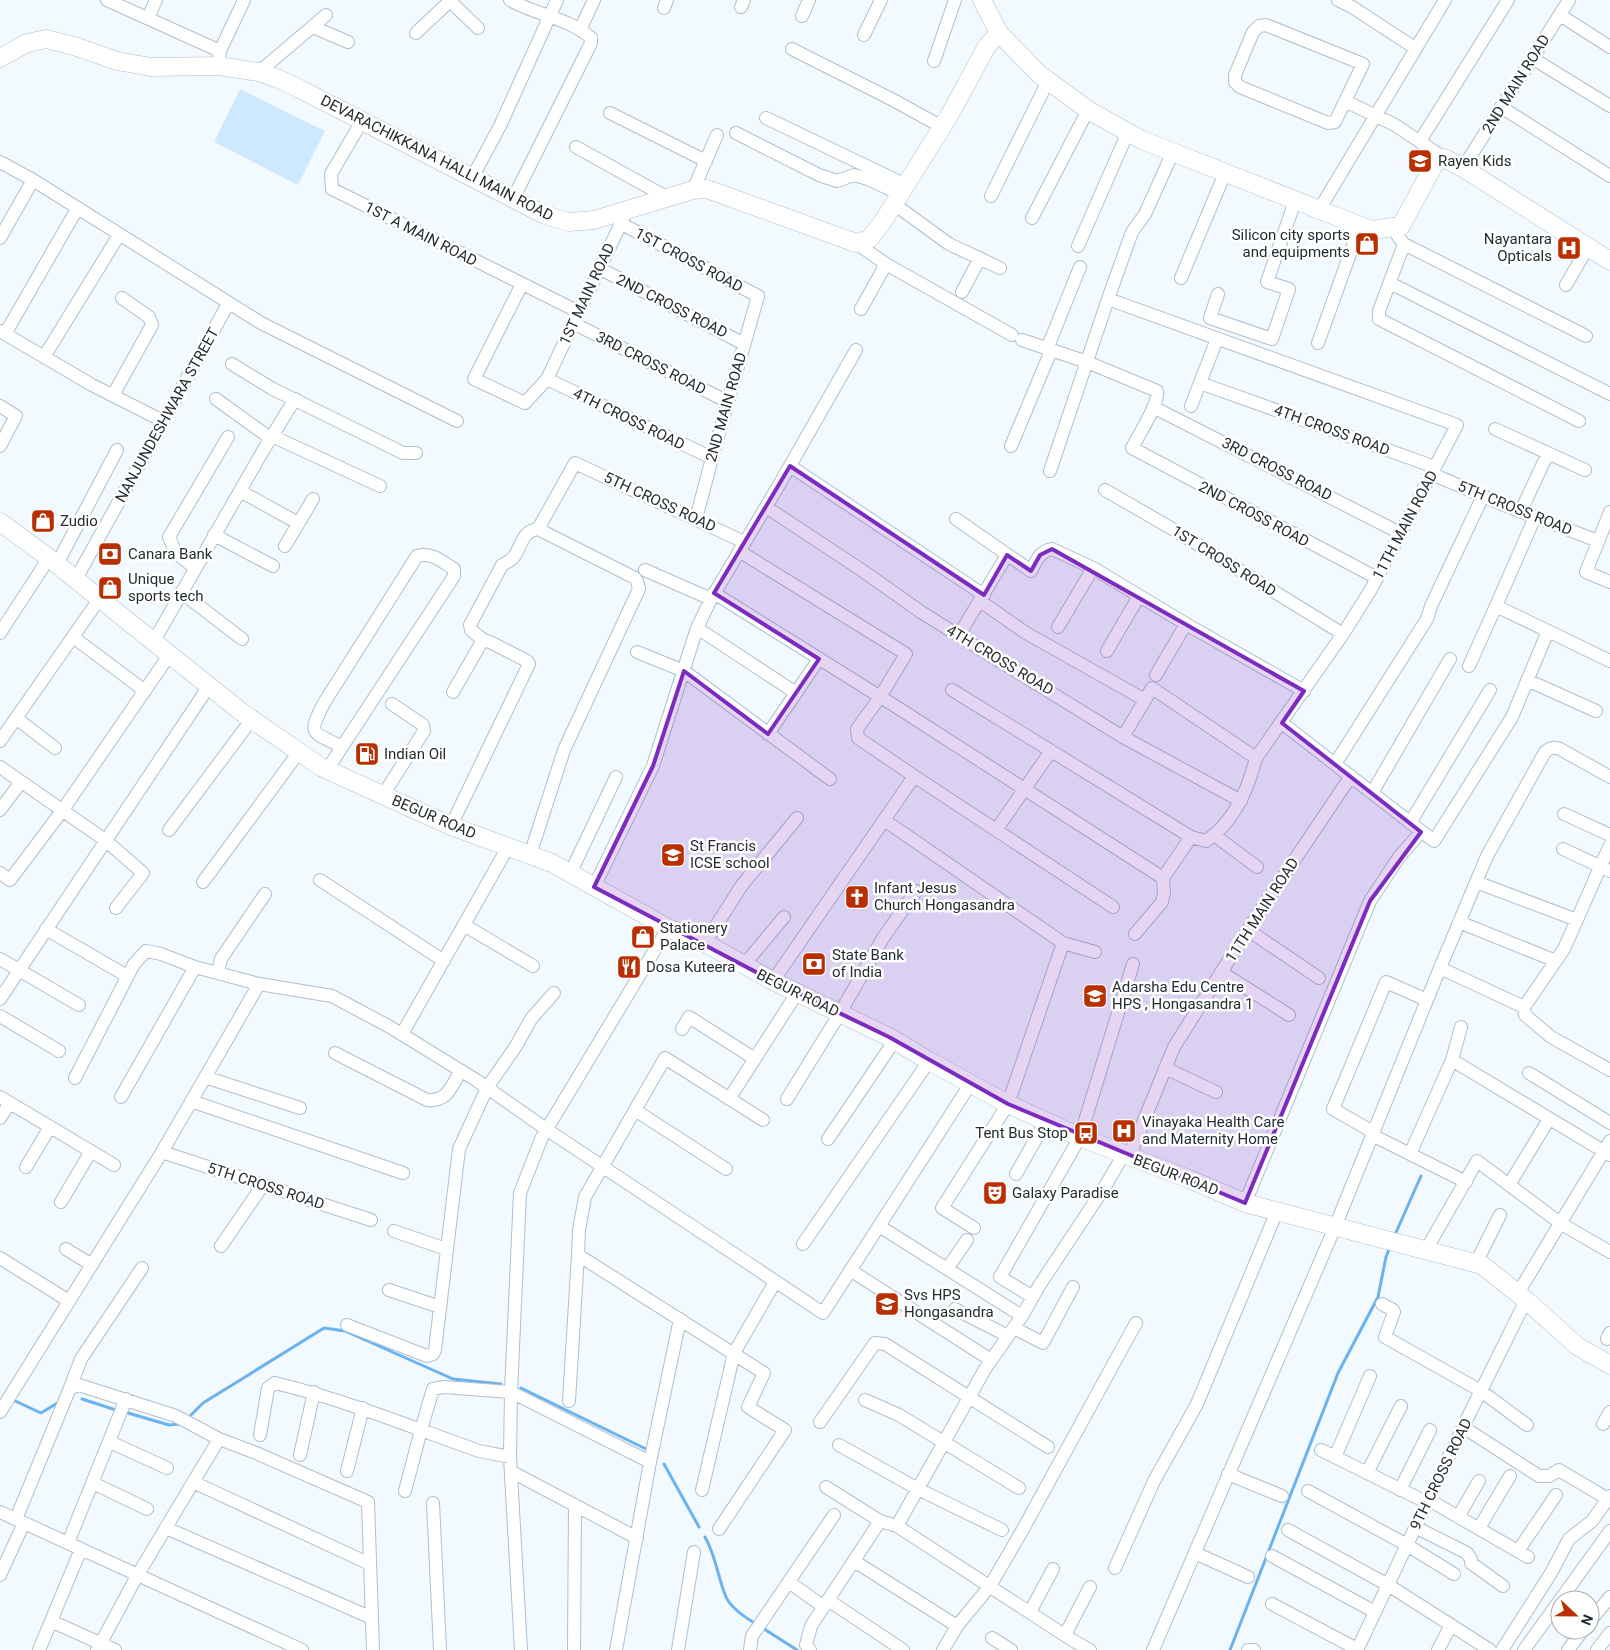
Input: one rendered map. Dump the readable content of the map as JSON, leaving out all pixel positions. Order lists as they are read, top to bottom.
{
  "streets": {
    "street": [
      "2ND MAIN ROAD",
      "DEVARACHIKKANA HALLI MAIN ROAD",
      "1ST A MAIN ROAD",
      "1ST CROSS ROAD",
      "1ST MAIN ROAD",
      "2ND CROSS ROAD",
      "3RD CROSS ROAD",
      "NANJUNDESHWARA STREET",
      "4TH CROSS ROAD",
      "5TH CROSS ROAD",
      "11TH MAIN ROAD",
      "BEGUR ROAD",
      "9TH CROSS ROAD"
    ]
  },
  "crossings": [
    ["2ND MAIN ROAD", "1ST CROSS ROAD"],
    ["2ND MAIN ROAD", "2ND CROSS ROAD"],
    ["2ND MAIN ROAD", "3RD CROSS ROAD"],
    ["2ND MAIN ROAD", "4TH CROSS ROAD"],
    ["2ND MAIN ROAD", "5TH CROSS ROAD"],
    ["DEVARACHIKKANA HALLI MAIN ROAD", "1ST A MAIN ROAD"],
    ["DEVARACHIKKANA HALLI MAIN ROAD", "1ST CROSS ROAD"],
    ["DEVARACHIKKANA HALLI MAIN ROAD", "1ST MAIN ROAD"],
    ["1ST A MAIN ROAD", "1ST MAIN ROAD"],
    ["1ST A MAIN ROAD", "3RD CROSS ROAD"],
    ["1ST CROSS ROAD", "1ST MAIN ROAD"],
    ["1ST CROSS ROAD", "11TH MAIN ROAD"],
    ["1ST MAIN ROAD", "2ND CROSS ROAD"],
    ["1ST MAIN ROAD", "3RD CROSS ROAD"],
    ["1ST MAIN ROAD", "4TH CROSS ROAD"],
    ["2ND CROSS ROAD", "3RD CROSS ROAD"],
    ["2ND CROSS ROAD", "11TH MAIN ROAD"],
    ["3RD CROSS ROAD", "11TH MAIN ROAD"],
    ["NANJUNDESHWARA STREET", "BEGUR ROAD"],
    ["4TH CROSS ROAD", "5TH CROSS ROAD"],
    ["4TH CROSS ROAD", "11TH MAIN ROAD"],
    ["5TH CROSS ROAD", "11TH MAIN ROAD"],
    ["11TH MAIN ROAD", "BEGUR ROAD"],
    ["BEGUR ROAD", "9TH CROSS ROAD"]
  ],
  "places": {
    "school or university": [
      "Rayen Kids",
      "St Francis ICSE school",
      "Adarsha Edu Centre HPS , Hongasandra 1",
      "Svs HPS Hongasandra"
    ],
    "shop": [
      "Silicon city sports and equipments",
      "Zudio",
      "Unique sports tech",
      "Stationery Palace"
    ],
    "hospital": ["Nayantara Opticals", "Vinayaka Health Care and Maternity Home"],
    "bank": ["Canara Bank", "State Bank of India"],
    "fuel station": ["Indian Oil"],
    "church": ["Infant Jesus Church Hongasandra"],
    "restaurant": ["Dosa Kuteera"],
    "bus stop": ["Tent Bus Stop"],
    "theatre": ["Galaxy Paradise"]
  },
  "north": "right"
}
